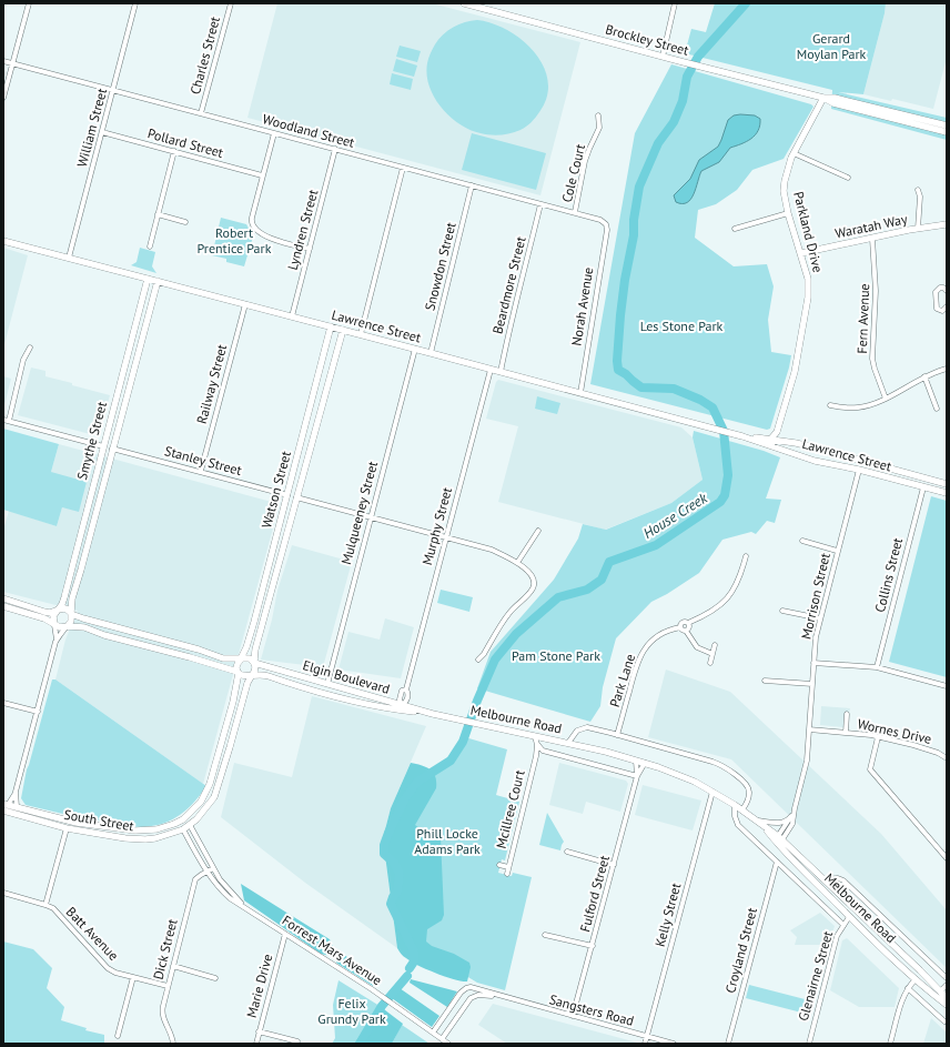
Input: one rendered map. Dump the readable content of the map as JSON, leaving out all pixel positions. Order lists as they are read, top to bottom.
{
  "streets": {
    "main road": [
      "Brockley Street",
      "Waratah Way",
      "Parkland Drive",
      "Lawrence Street",
      "Smythe Street",
      "Watson Street",
      "Elgin Boulevard",
      "Melbourne Road",
      "South Street"
    ],
    "street": [
      "Charles Street",
      "William Street",
      "Woodland Street",
      "Pollard Street",
      "Cole Court",
      "Lyndren Street",
      "Snowdon Street",
      "Beardmore Street",
      "Norah Avenue",
      "Fern Avenue",
      "Railway Street",
      "Stanley Street",
      "Mulqueeney Street",
      "Murphy Street",
      "Collins Street",
      "Morrison Street",
      "Park Lane",
      "Wornes Drive",
      "Mcillree Court",
      "Fulford Street",
      "Kelly Street",
      "Batt Avenue",
      "Dick Street",
      "Forrest Mars Avenue",
      "Croyland Street",
      "Glenairne Street",
      "Marie Drive",
      "Sangsters Road"
    ]
  },
  "crossings": [
    ["Brockley Street", "Parkland Drive"],
    ["Charles Street", "Woodland Street"],
    ["William Street", "Woodland Street"],
    ["William Street", "Pollard Street"],
    ["William Street", "Lawrence Street"],
    ["Woodland Street", "Cole Court"],
    ["Woodland Street", "Lyndren Street"],
    ["Woodland Street", "Snowdon Street"],
    ["Woodland Street", "Beardmore Street"],
    ["Woodland Street", "Norah Avenue"],
    ["Waratah Way", "Parkland Drive"],
    ["Waratah Way", "Fern Avenue"],
    ["Lyndren Street", "Lawrence Street"],
    ["Parkland Drive", "Lawrence Street"],
    ["Snowdon Street", "Lawrence Street"],
    ["Beardmore Street", "Lawrence Street"],
    ["Norah Avenue", "Lawrence Street"],
    ["Lawrence Street", "Railway Street"],
    ["Lawrence Street", "Smythe Street"],
    ["Lawrence Street", "Watson Street"],
    ["Lawrence Street", "Mulqueeney Street"],
    ["Lawrence Street", "Murphy Street"],
    ["Lawrence Street", "Collins Street"],
    ["Lawrence Street", "Morrison Street"],
    ["Railway Street", "Stanley Street"],
    ["Smythe Street", "Stanley Street"],
    ["Stanley Street", "Watson Street"],
    ["Watson Street", "Elgin Boulevard"],
    ["Mulqueeney Street", "Elgin Boulevard"],
    ["Murphy Street", "Elgin Boulevard"],
    ["Morrison Street", "Melbourne Road"],
    ["Morrison Street", "Wornes Drive"],
    ["Elgin Boulevard", "Melbourne Road"],
    ["Park Lane", "Melbourne Road"],
    ["Melbourne Road", "Mcillree Court"],
    ["Melbourne Road", "Fulford Street"],
    ["Melbourne Road", "Kelly Street"],
    ["Melbourne Road", "Croyland Street"],
    ["Melbourne Road", "Glenairne Street"],
    ["South Street", "Forrest Mars Avenue"],
    ["Fulford Street", "Sangsters Road"],
    ["Kelly Street", "Sangsters Road"],
    ["Batt Avenue", "Dick Street"],
    ["Dick Street", "Forrest Mars Avenue"],
    ["Forrest Mars Avenue", "Marie Drive"],
    ["Forrest Mars Avenue", "Sangsters Road"]
  ],
  "water": ["House Creek"],
  "parks": [
    "Gerard Moylan Park",
    "Robert Prentice Park",
    "Les Stone Park",
    "Pam Stone Park",
    "Phill Locke Adams Park",
    "Felix Grundy Park"
  ]
}
